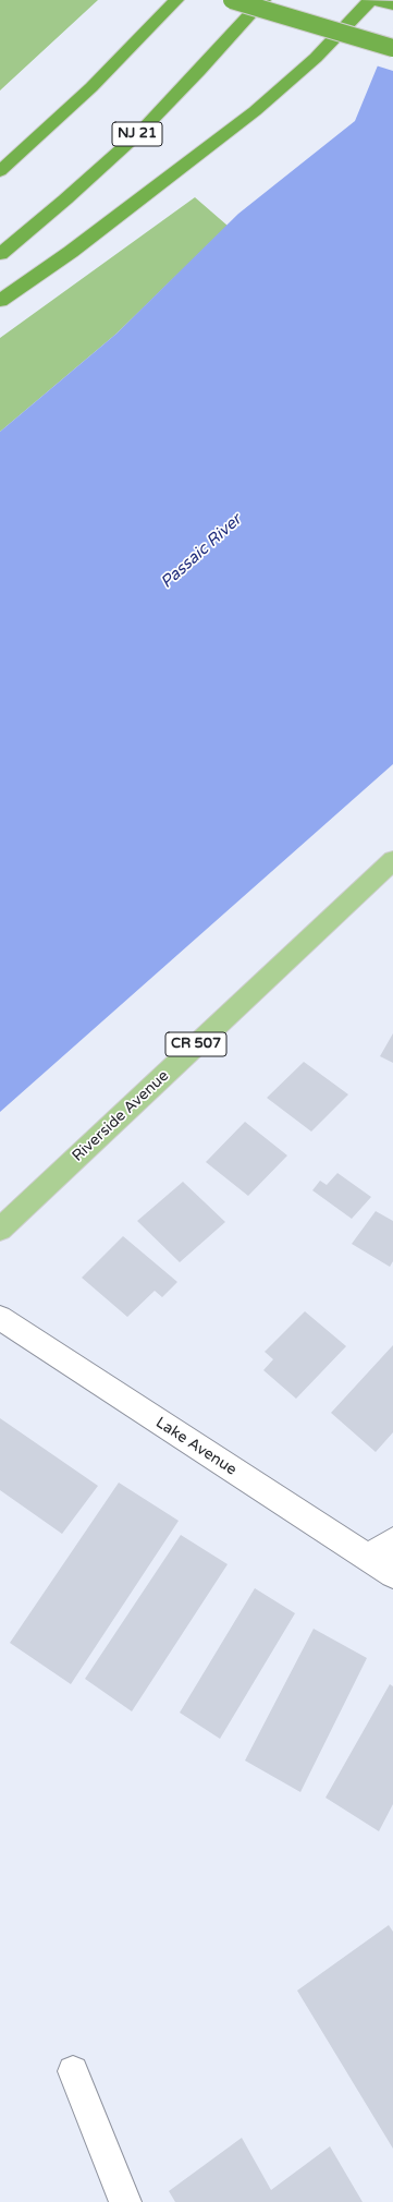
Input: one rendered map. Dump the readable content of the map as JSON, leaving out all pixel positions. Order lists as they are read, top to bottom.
{
  "streets": {
    "highway": ["NJ 21"],
    "main road": ["CR 507", "Riverside Avenue"],
    "street": ["Lake Avenue"]
  },
  "water": ["Passaic River"]
}
